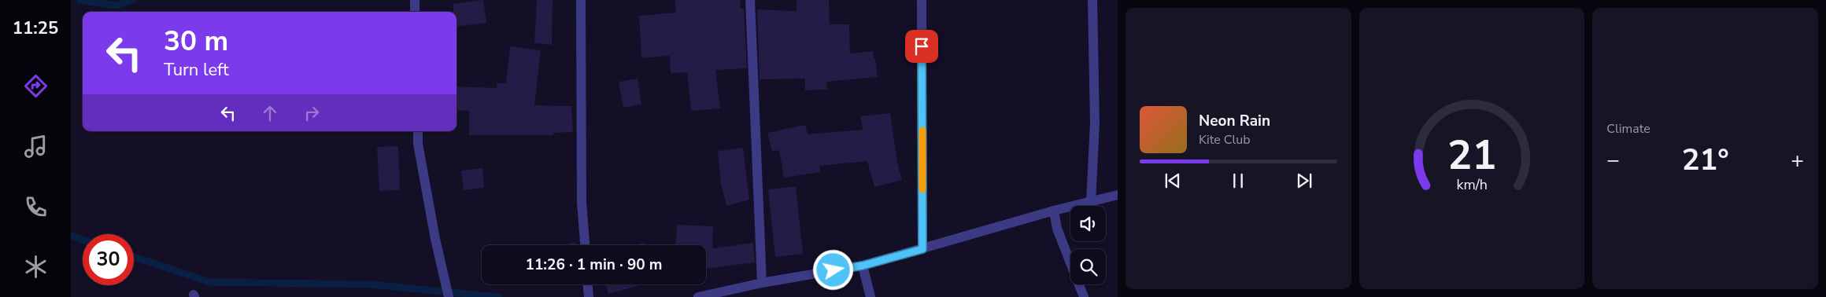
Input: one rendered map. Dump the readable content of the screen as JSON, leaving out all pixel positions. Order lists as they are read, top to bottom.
{
  "page": {
    "tabs": "11:25",
    "tile": "Climate",
    "turn": ["30 m", "Turn left"],
    "song": ["Neon Rain", "Kite Club"],
    "heat": ["−", "21°", "+"],
    "limit": "30",
    "trip": "11:26 · 1 min · 90 m",
    "gauge": ["21", "km/h"]
  }
}
